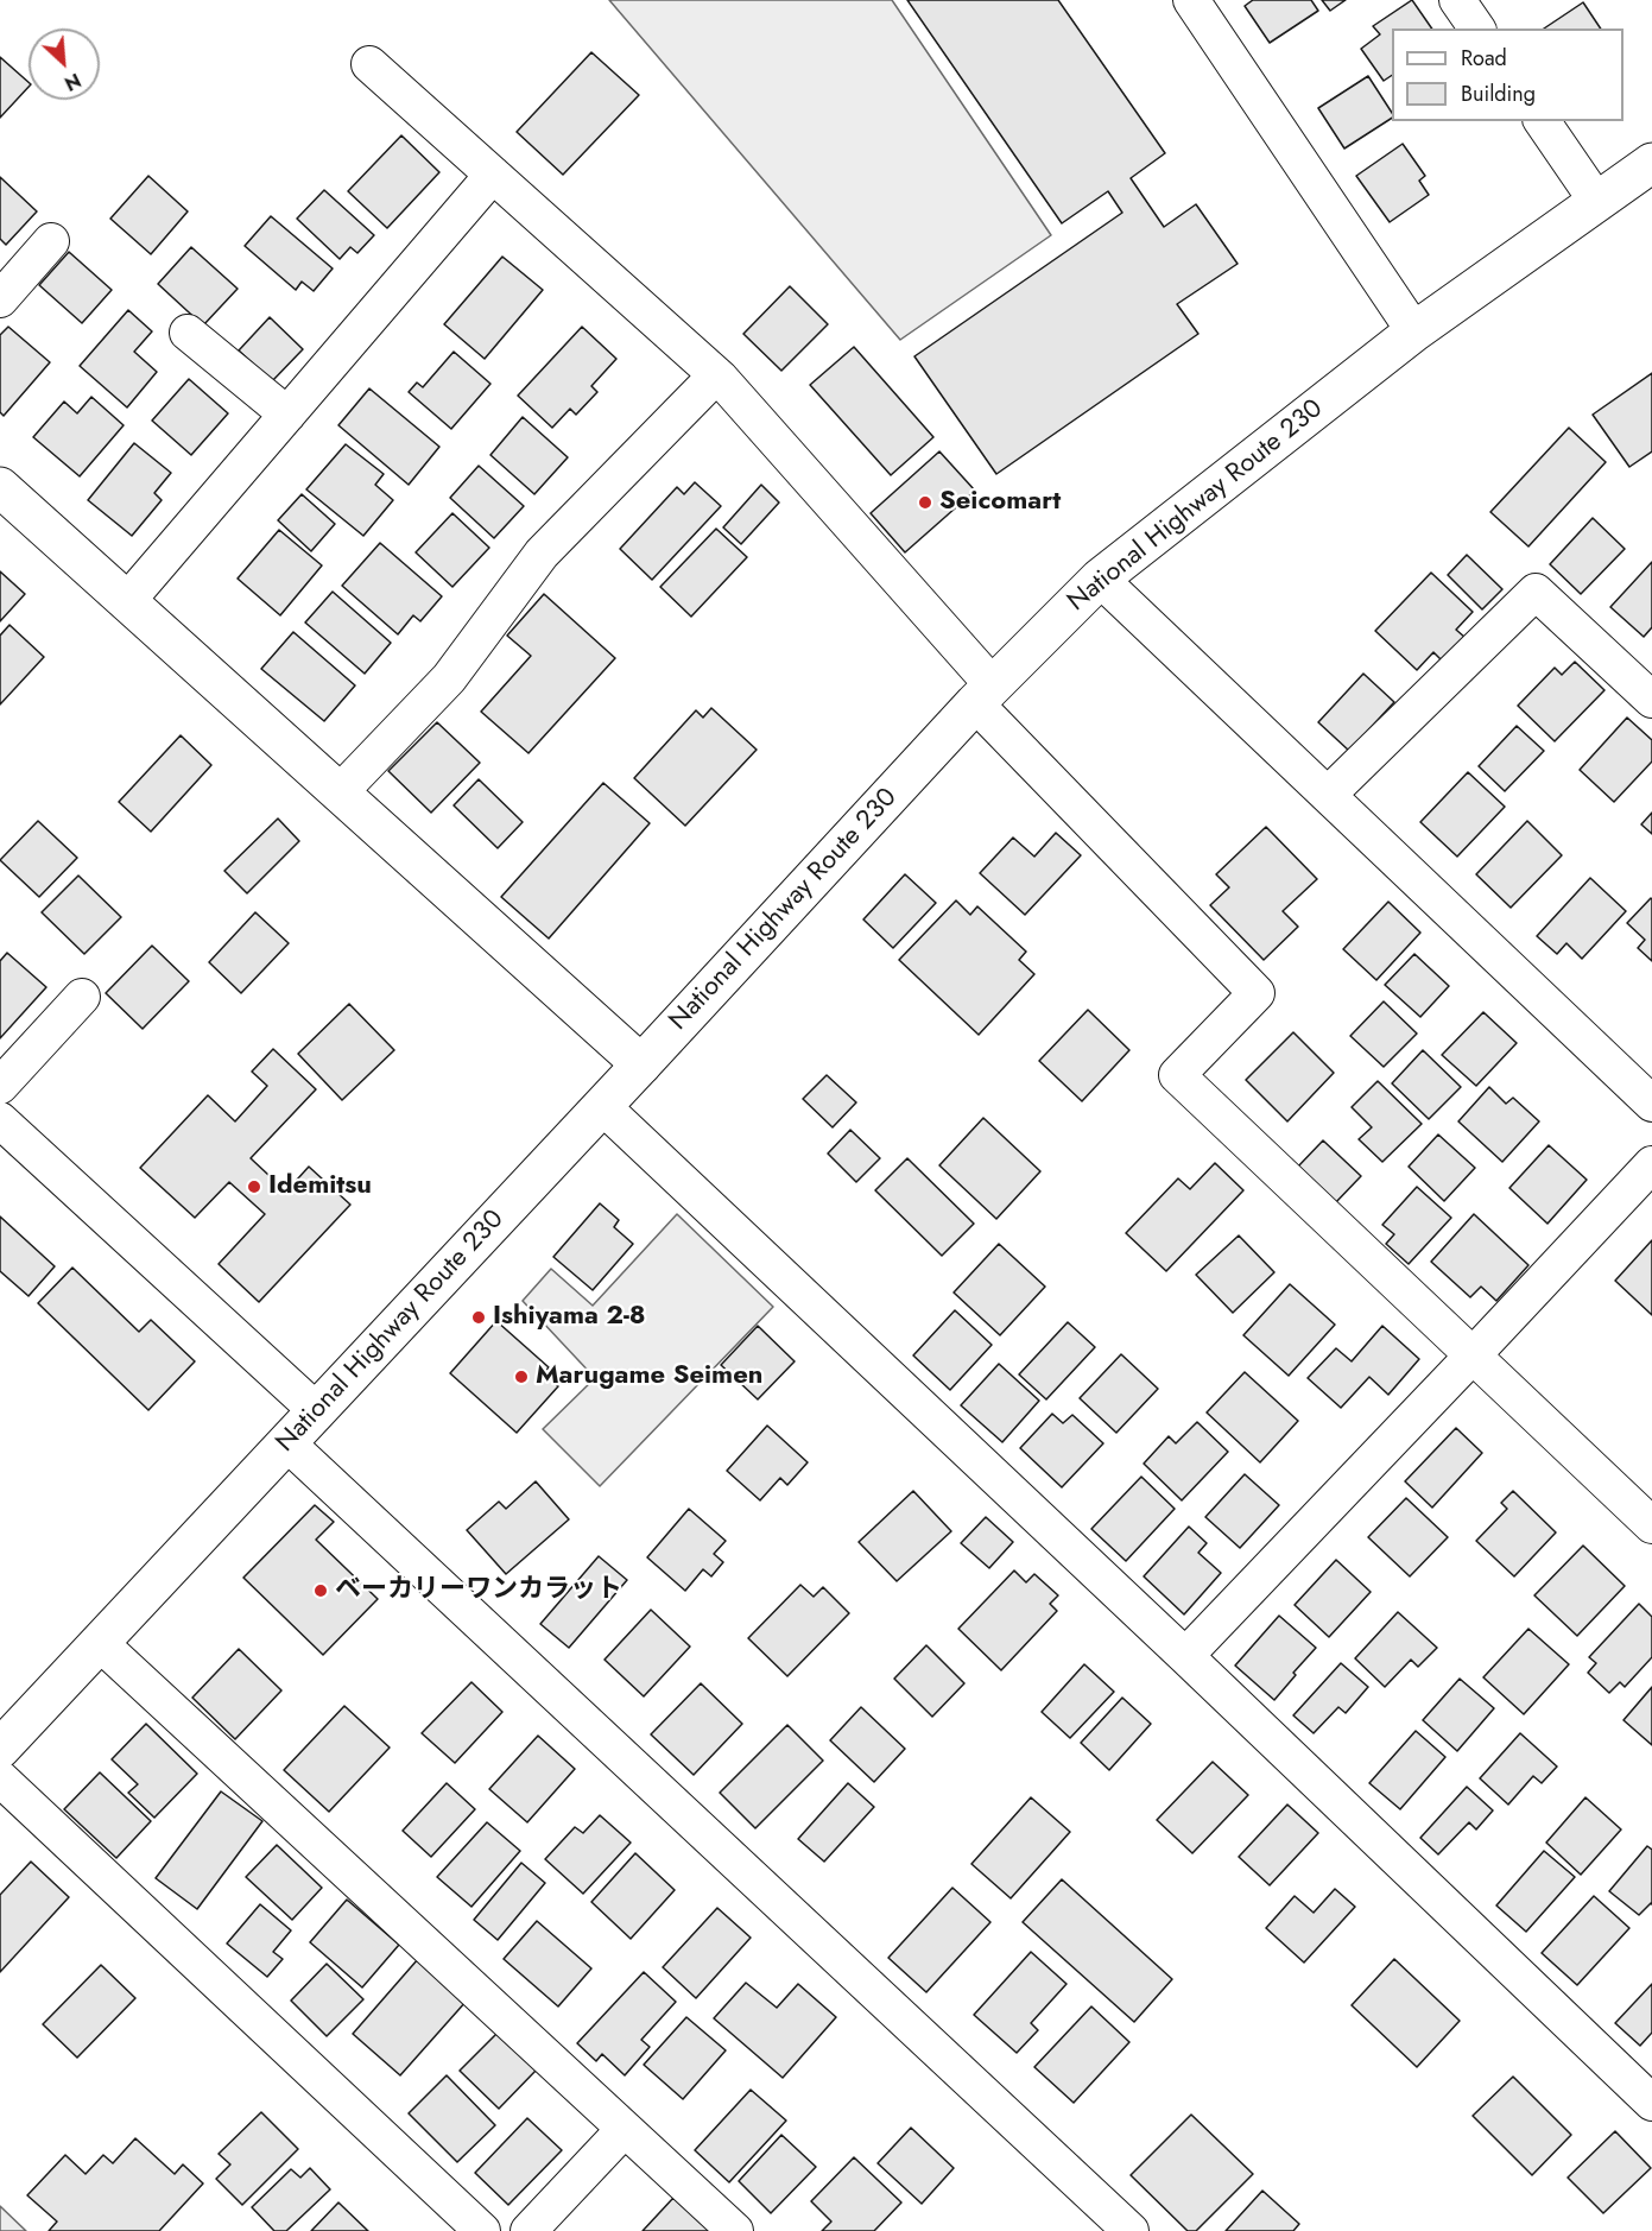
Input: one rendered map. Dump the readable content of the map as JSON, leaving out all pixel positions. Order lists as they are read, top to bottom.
{
  "streets": {
    "main road": ["National Highway Route 230"]
  },
  "places": [
    "Seicomart",
    "Idemitsu",
    "Ishiyama 2-8",
    "Marugame Seimen",
    "ベーカリーワンカラット"
  ],
  "legend": ["Road", "Building"],
  "north": "bottom right"
}
